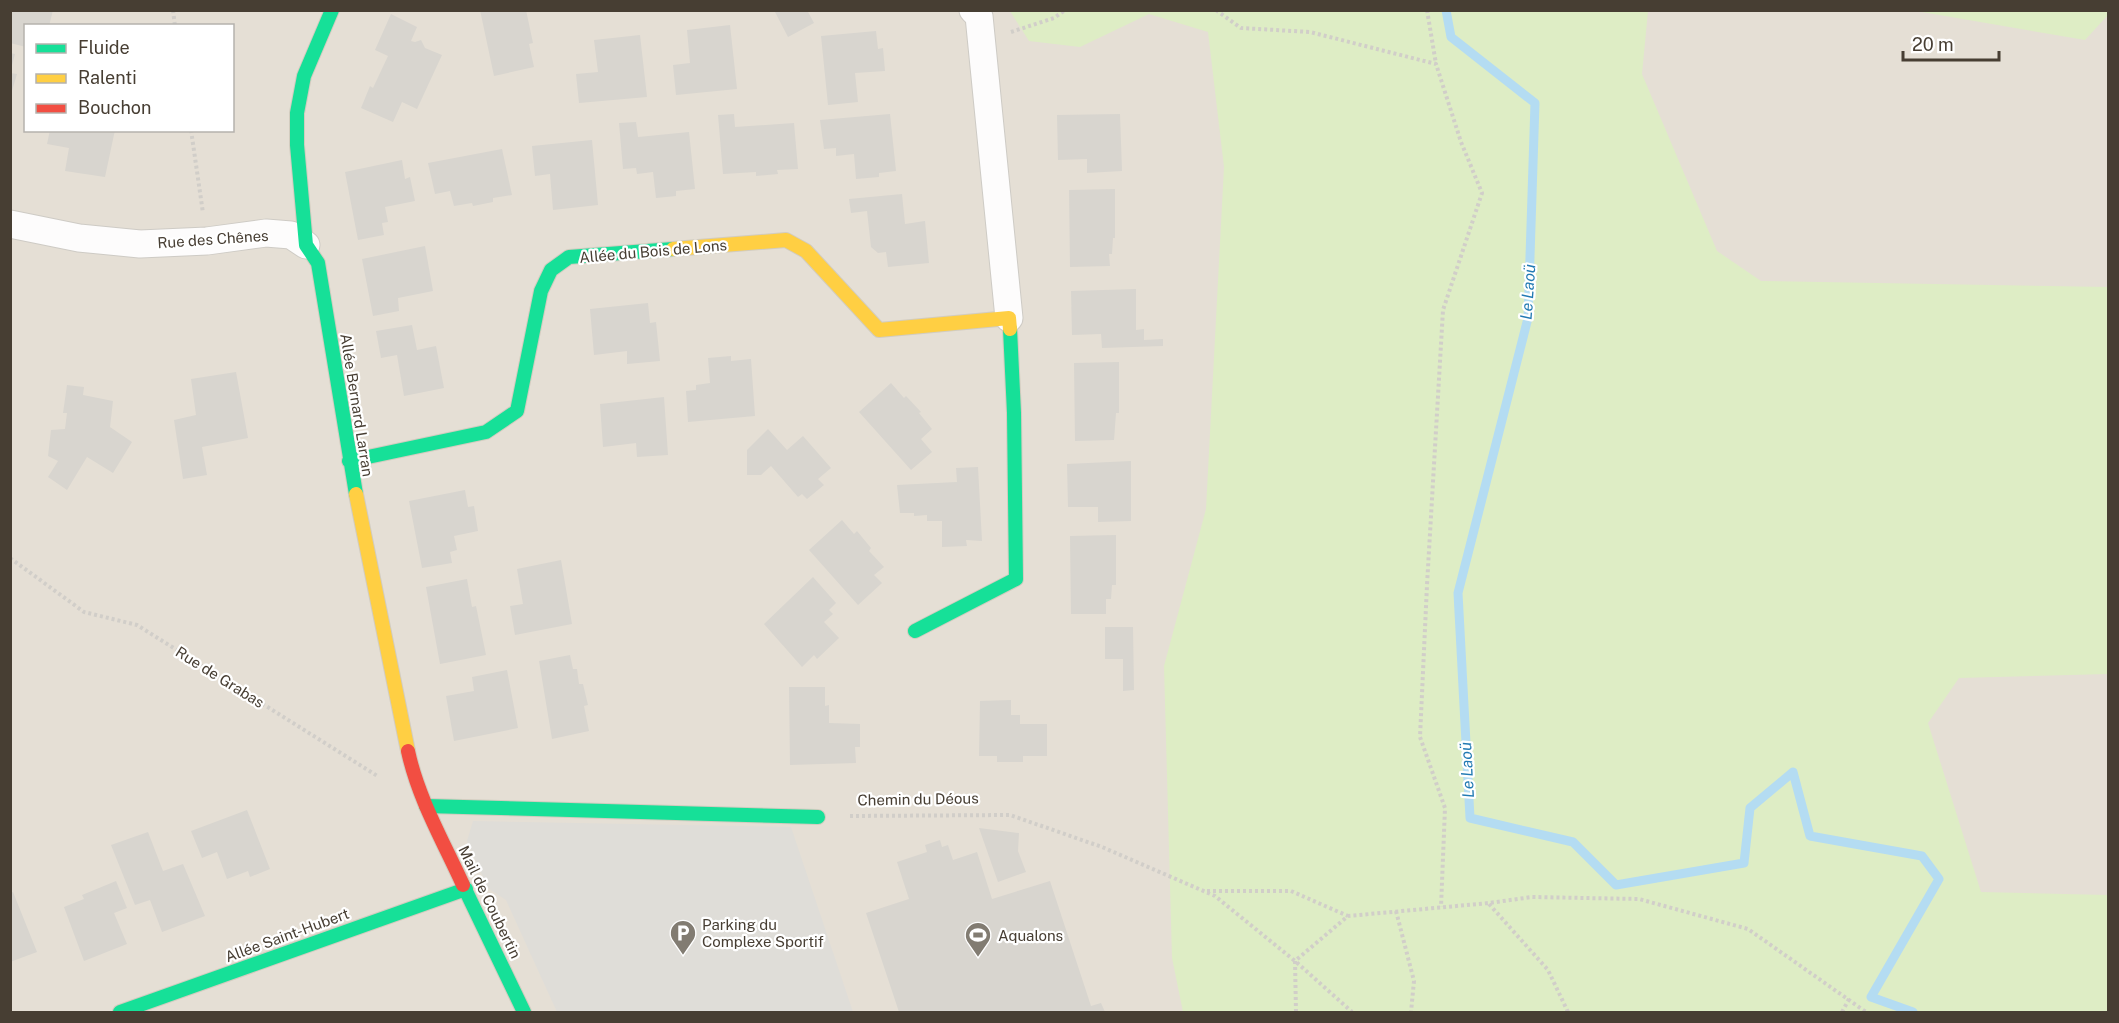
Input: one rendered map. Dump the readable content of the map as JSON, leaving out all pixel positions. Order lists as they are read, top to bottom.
{
  "streets": {
    "street": [
      "Rue des Chênes",
      "Allée du Bois de Lons",
      "Allée Bernard Larran",
      "Mail de Coubertin",
      "Allée Saint-Hubert"
    ],
    "path": ["Rue de Grabas", "Chemin du Déous"]
  },
  "crossings": [
    ["Rue des Chênes", "Allée Bernard Larran"],
    ["Allée du Bois de Lons", "Allée Bernard Larran"],
    ["Allée Bernard Larran", "Mail de Coubertin"],
    ["Mail de Coubertin", "Allée Saint-Hubert"]
  ],
  "water": ["Le Laoü"],
  "places": {
    "parking": ["Parking du Complexe Sportif"],
    "sports": ["Aqualons"]
  },
  "legend": ["Fluide", "Ralenti", "Bouchon"],
  "scale_bar": "20 m"
}
